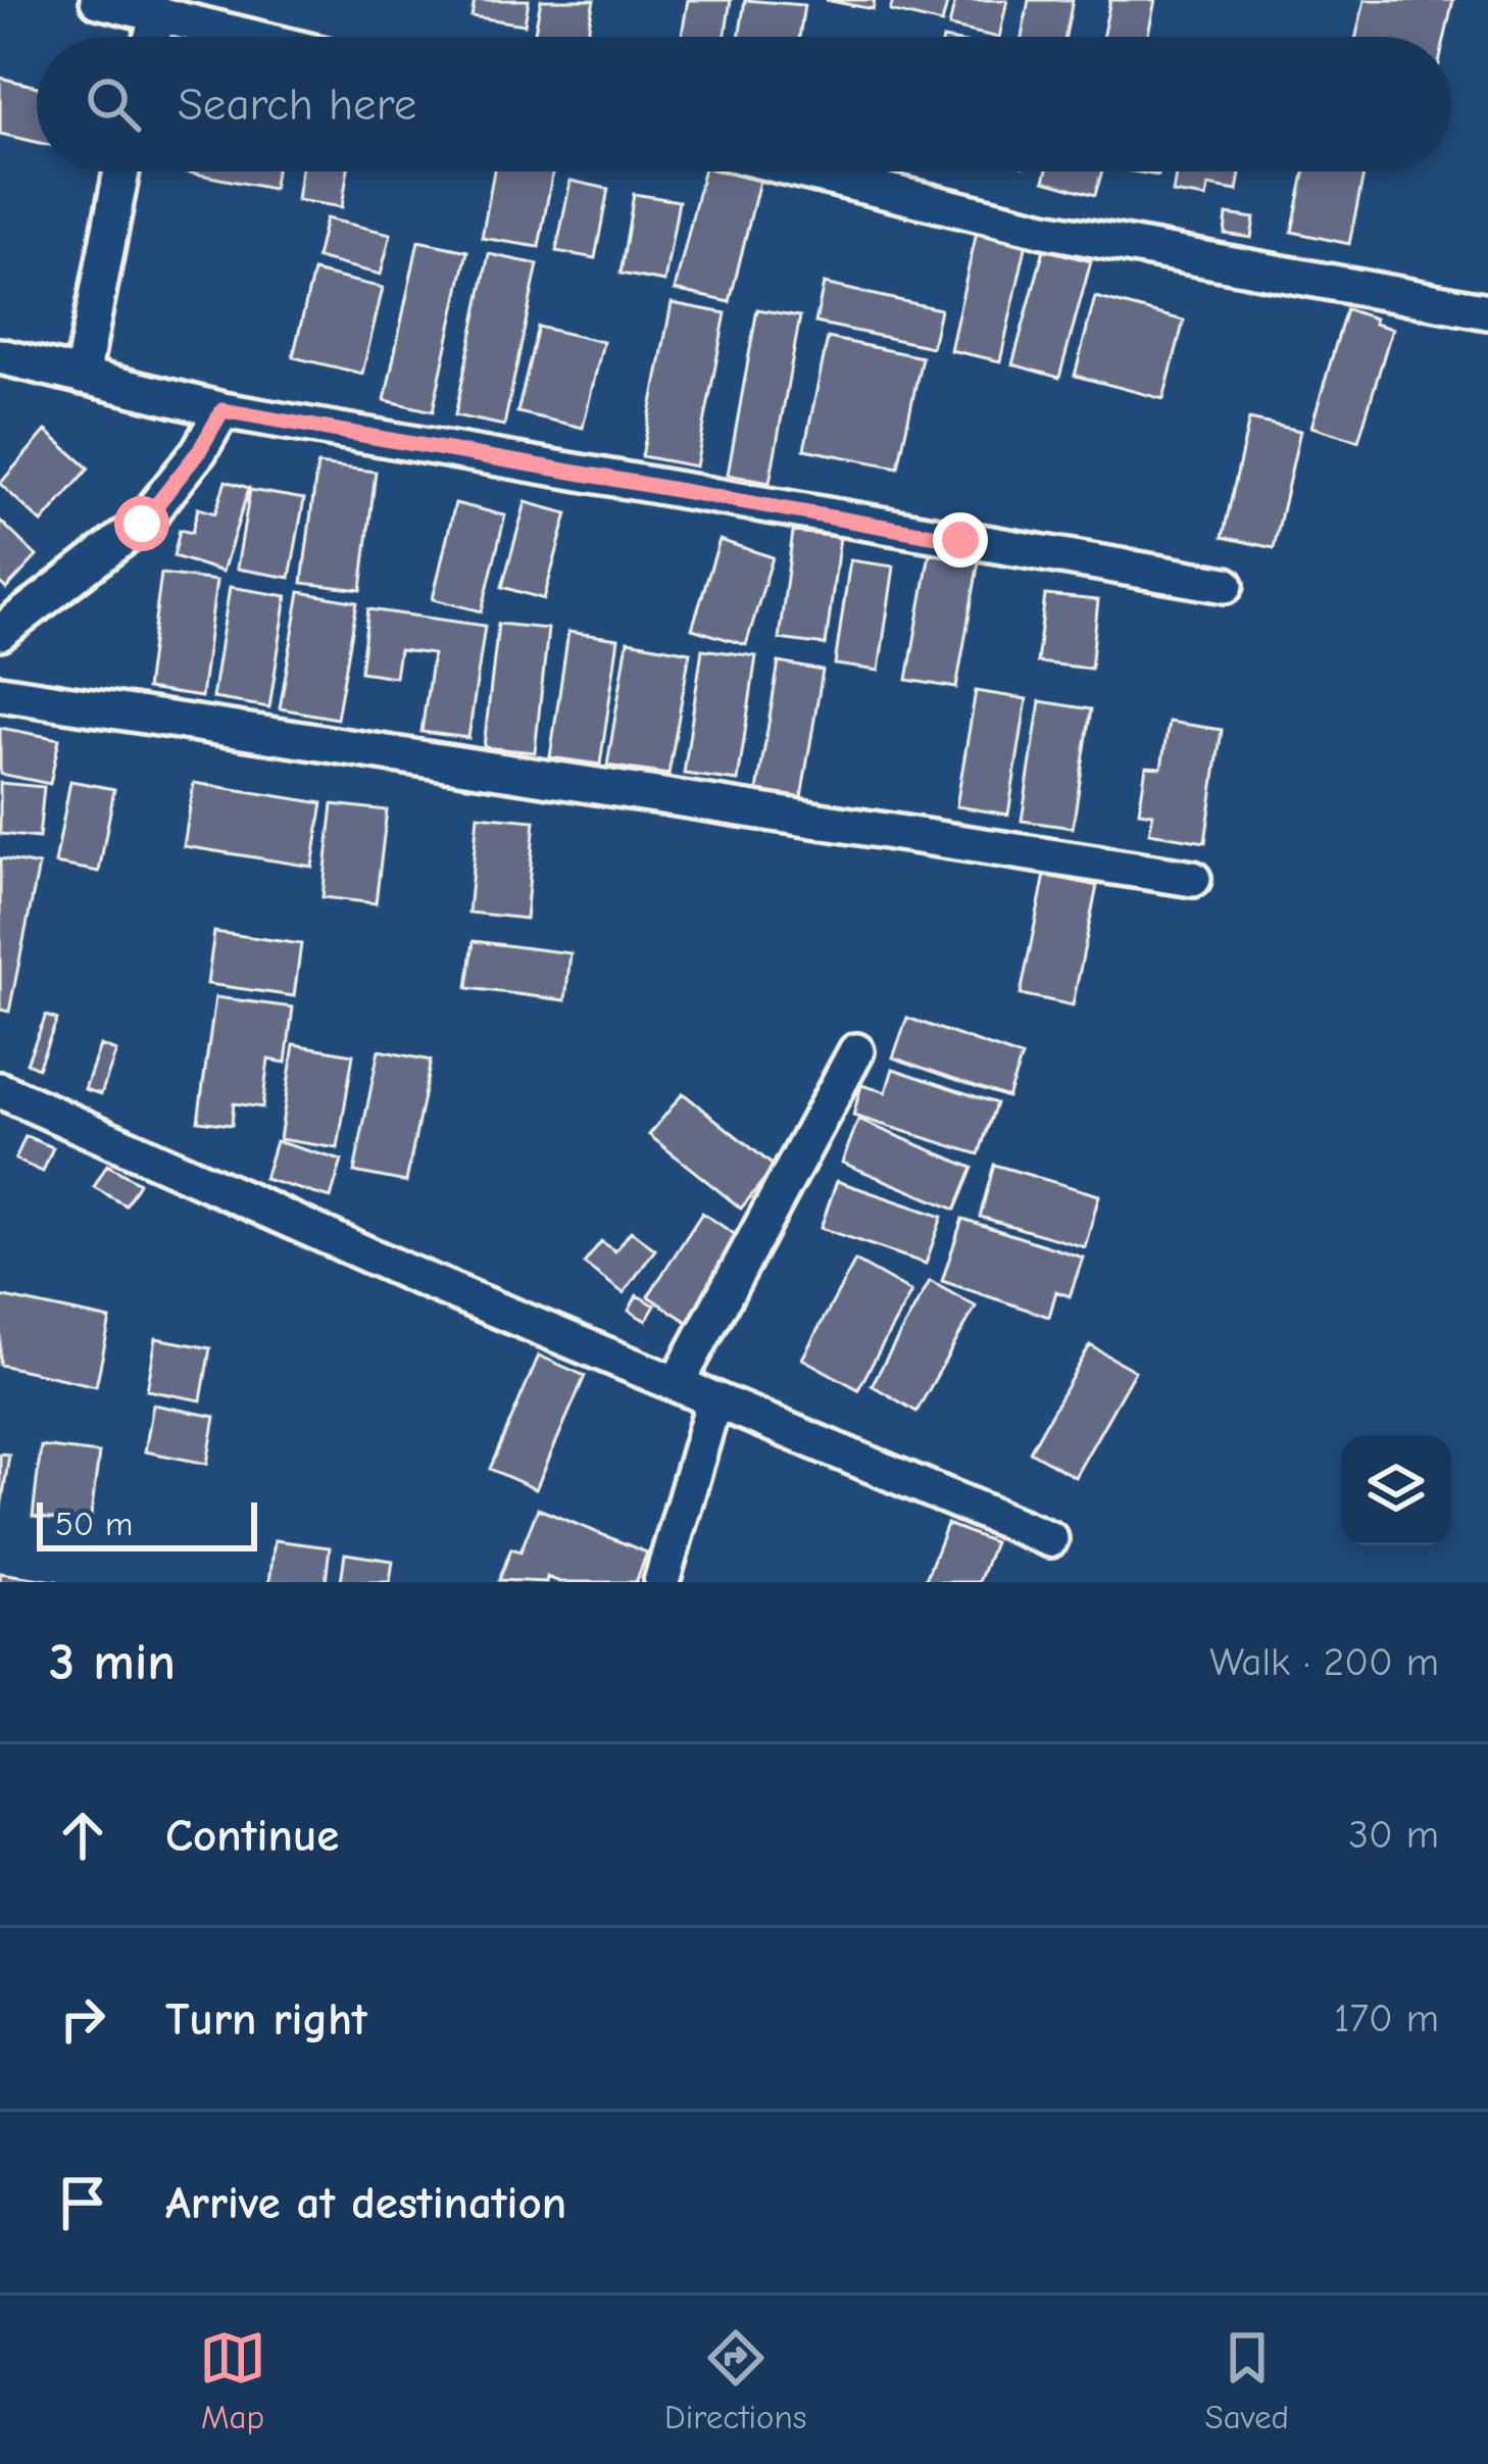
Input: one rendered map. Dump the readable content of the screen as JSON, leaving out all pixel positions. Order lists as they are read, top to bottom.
{
  "scale_bar": "50 m",
  "page": {
    "search": "Search here",
    "scale": "50 m",
    "heading": ["3 min", "Walk · 200 m"],
    "list": [
      ["Continue", "30 m"],
      ["Turn right", "170 m"],
      "Arrive at destination"
    ],
    "nav": ["Map", "Directions", "Saved"]
  }
}
